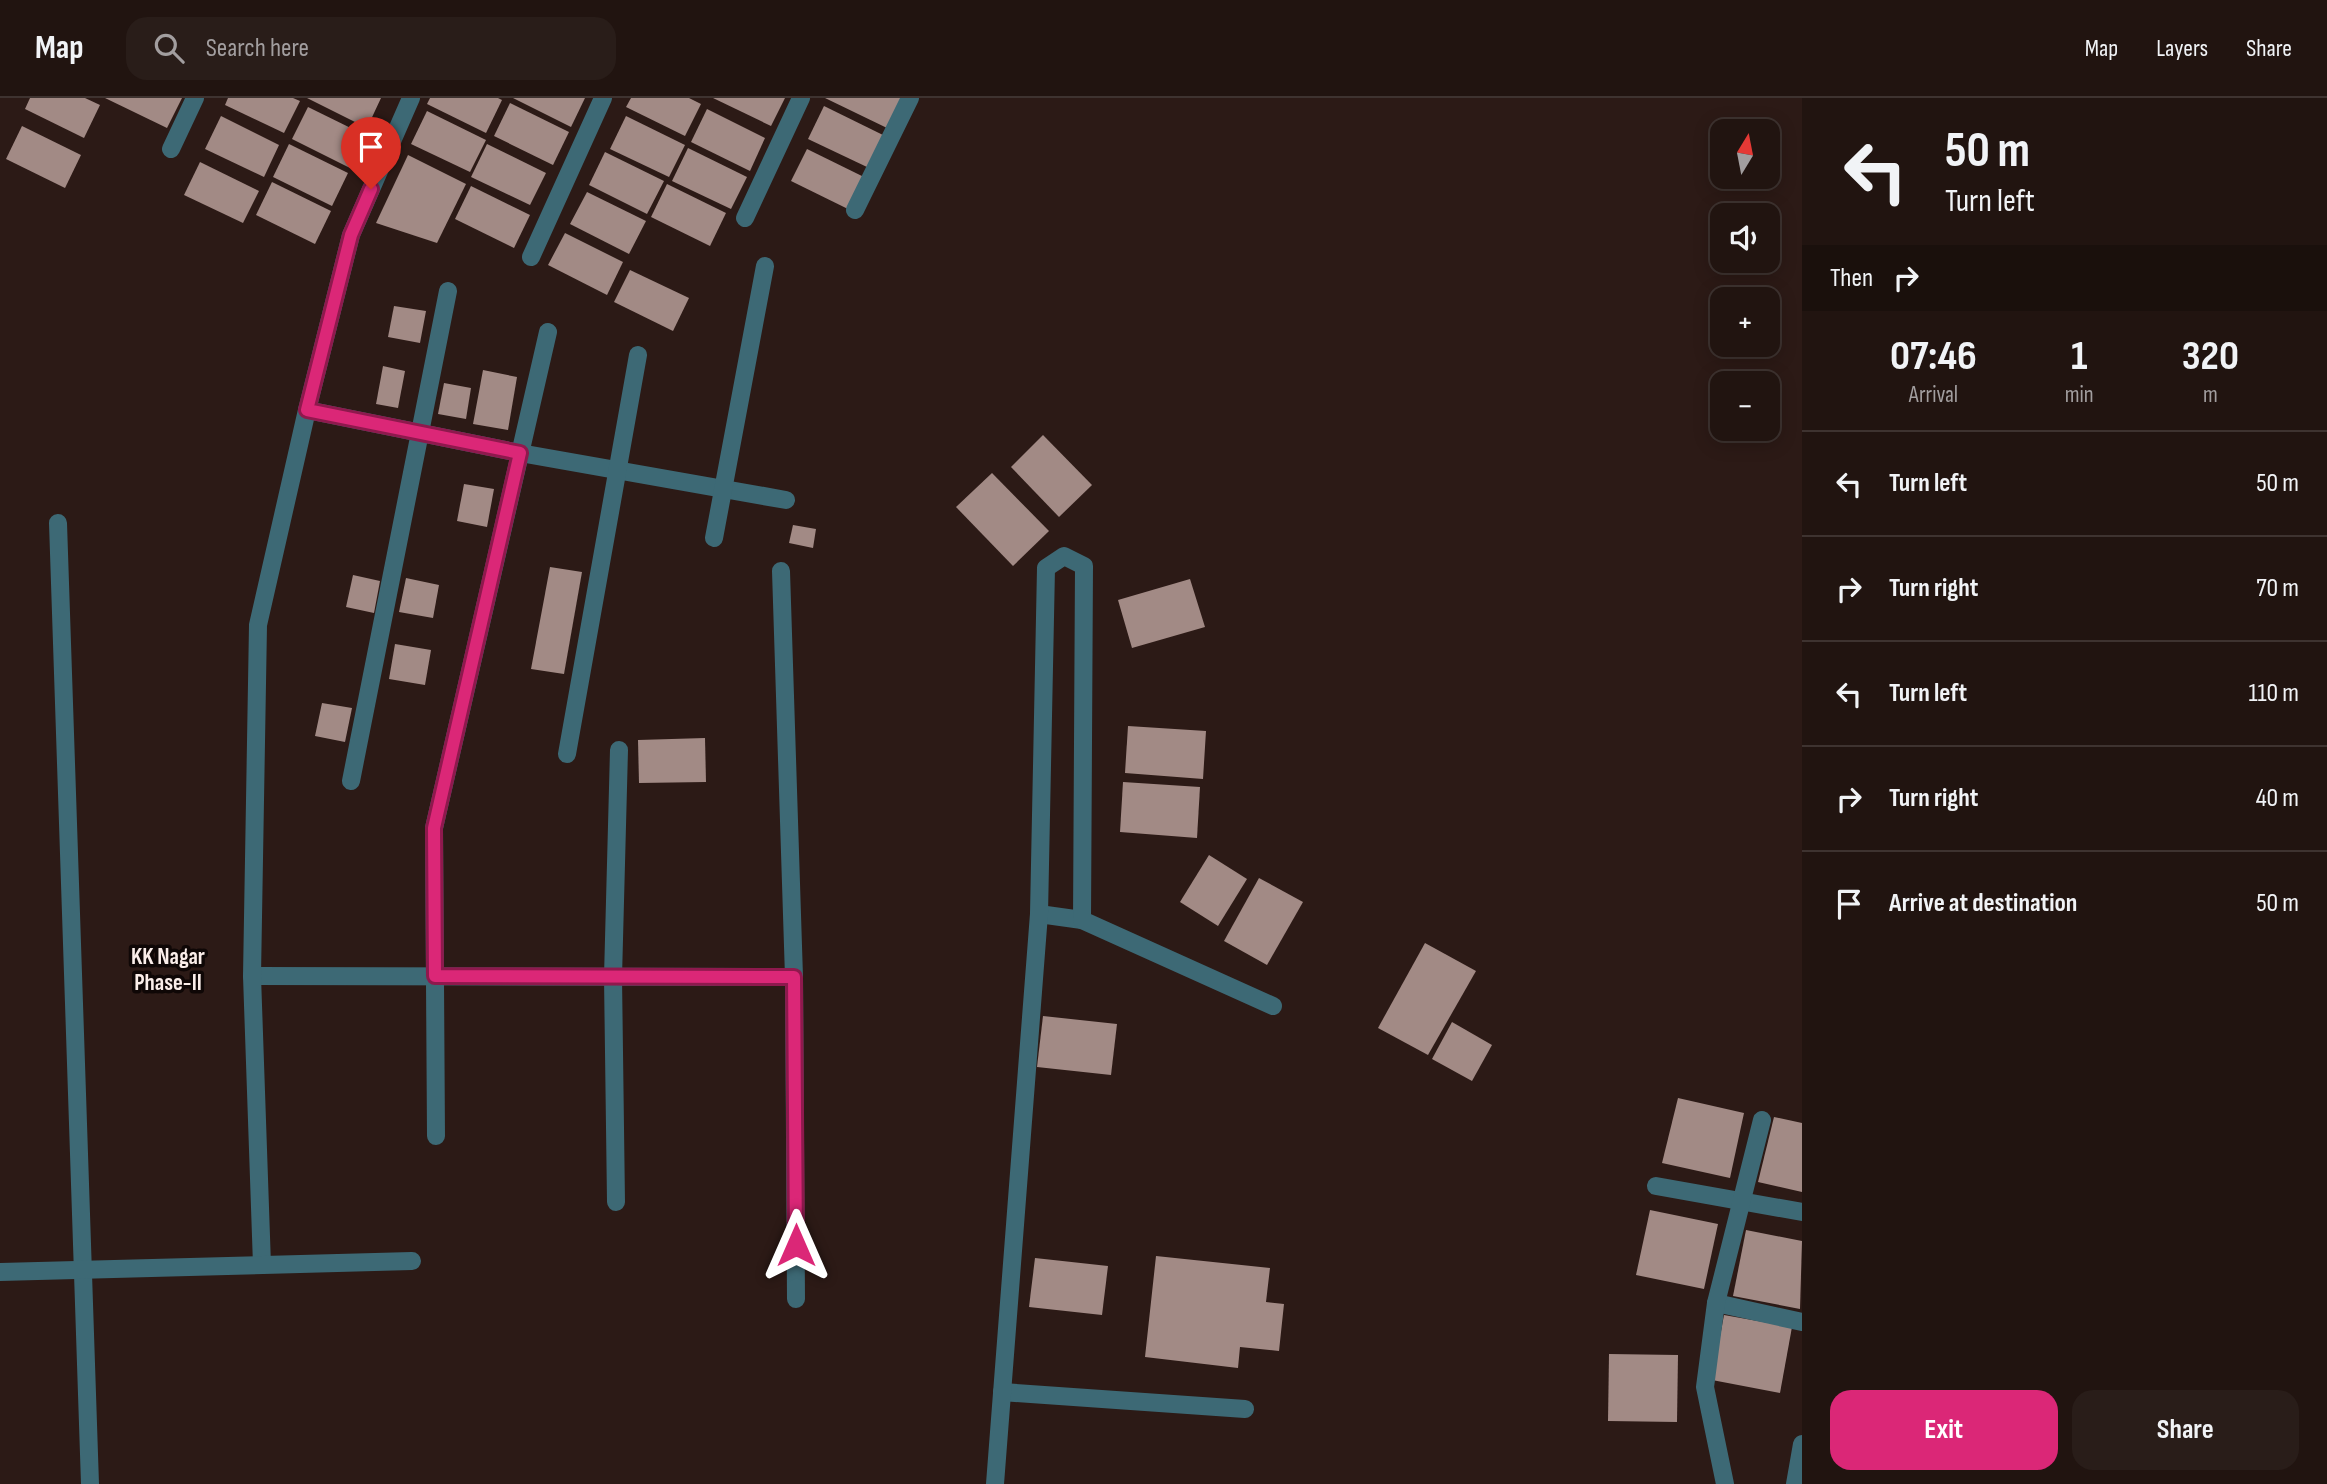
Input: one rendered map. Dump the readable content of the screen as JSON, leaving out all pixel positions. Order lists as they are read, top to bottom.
{
  "districts": ["KK Nagar Phase-II"],
  "north": "top",
  "page": {
    "header": "Map",
    "search": "Search here",
    "nav": ["Map", "Layers", "Share"],
    "turn": ["50 m", "Turn left"],
    "map_buttons": ["+", "−"],
    "then": "Then",
    "eta": [
      "07:46",
      "Arrival",
      "1",
      "min",
      "320",
      "m"
    ],
    "list": [
      {
        "name": "Turn left",
        "value": "50 m"
      },
      {
        "name": "Turn right",
        "value": "70 m"
      },
      {
        "name": "Turn left",
        "value": "110 m"
      },
      {
        "name": "Turn right",
        "value": "40 m"
      },
      {
        "name": "Arrive at destination",
        "value": "50 m"
      }
    ],
    "buttons": ["Exit", "Share"]
  }
}
